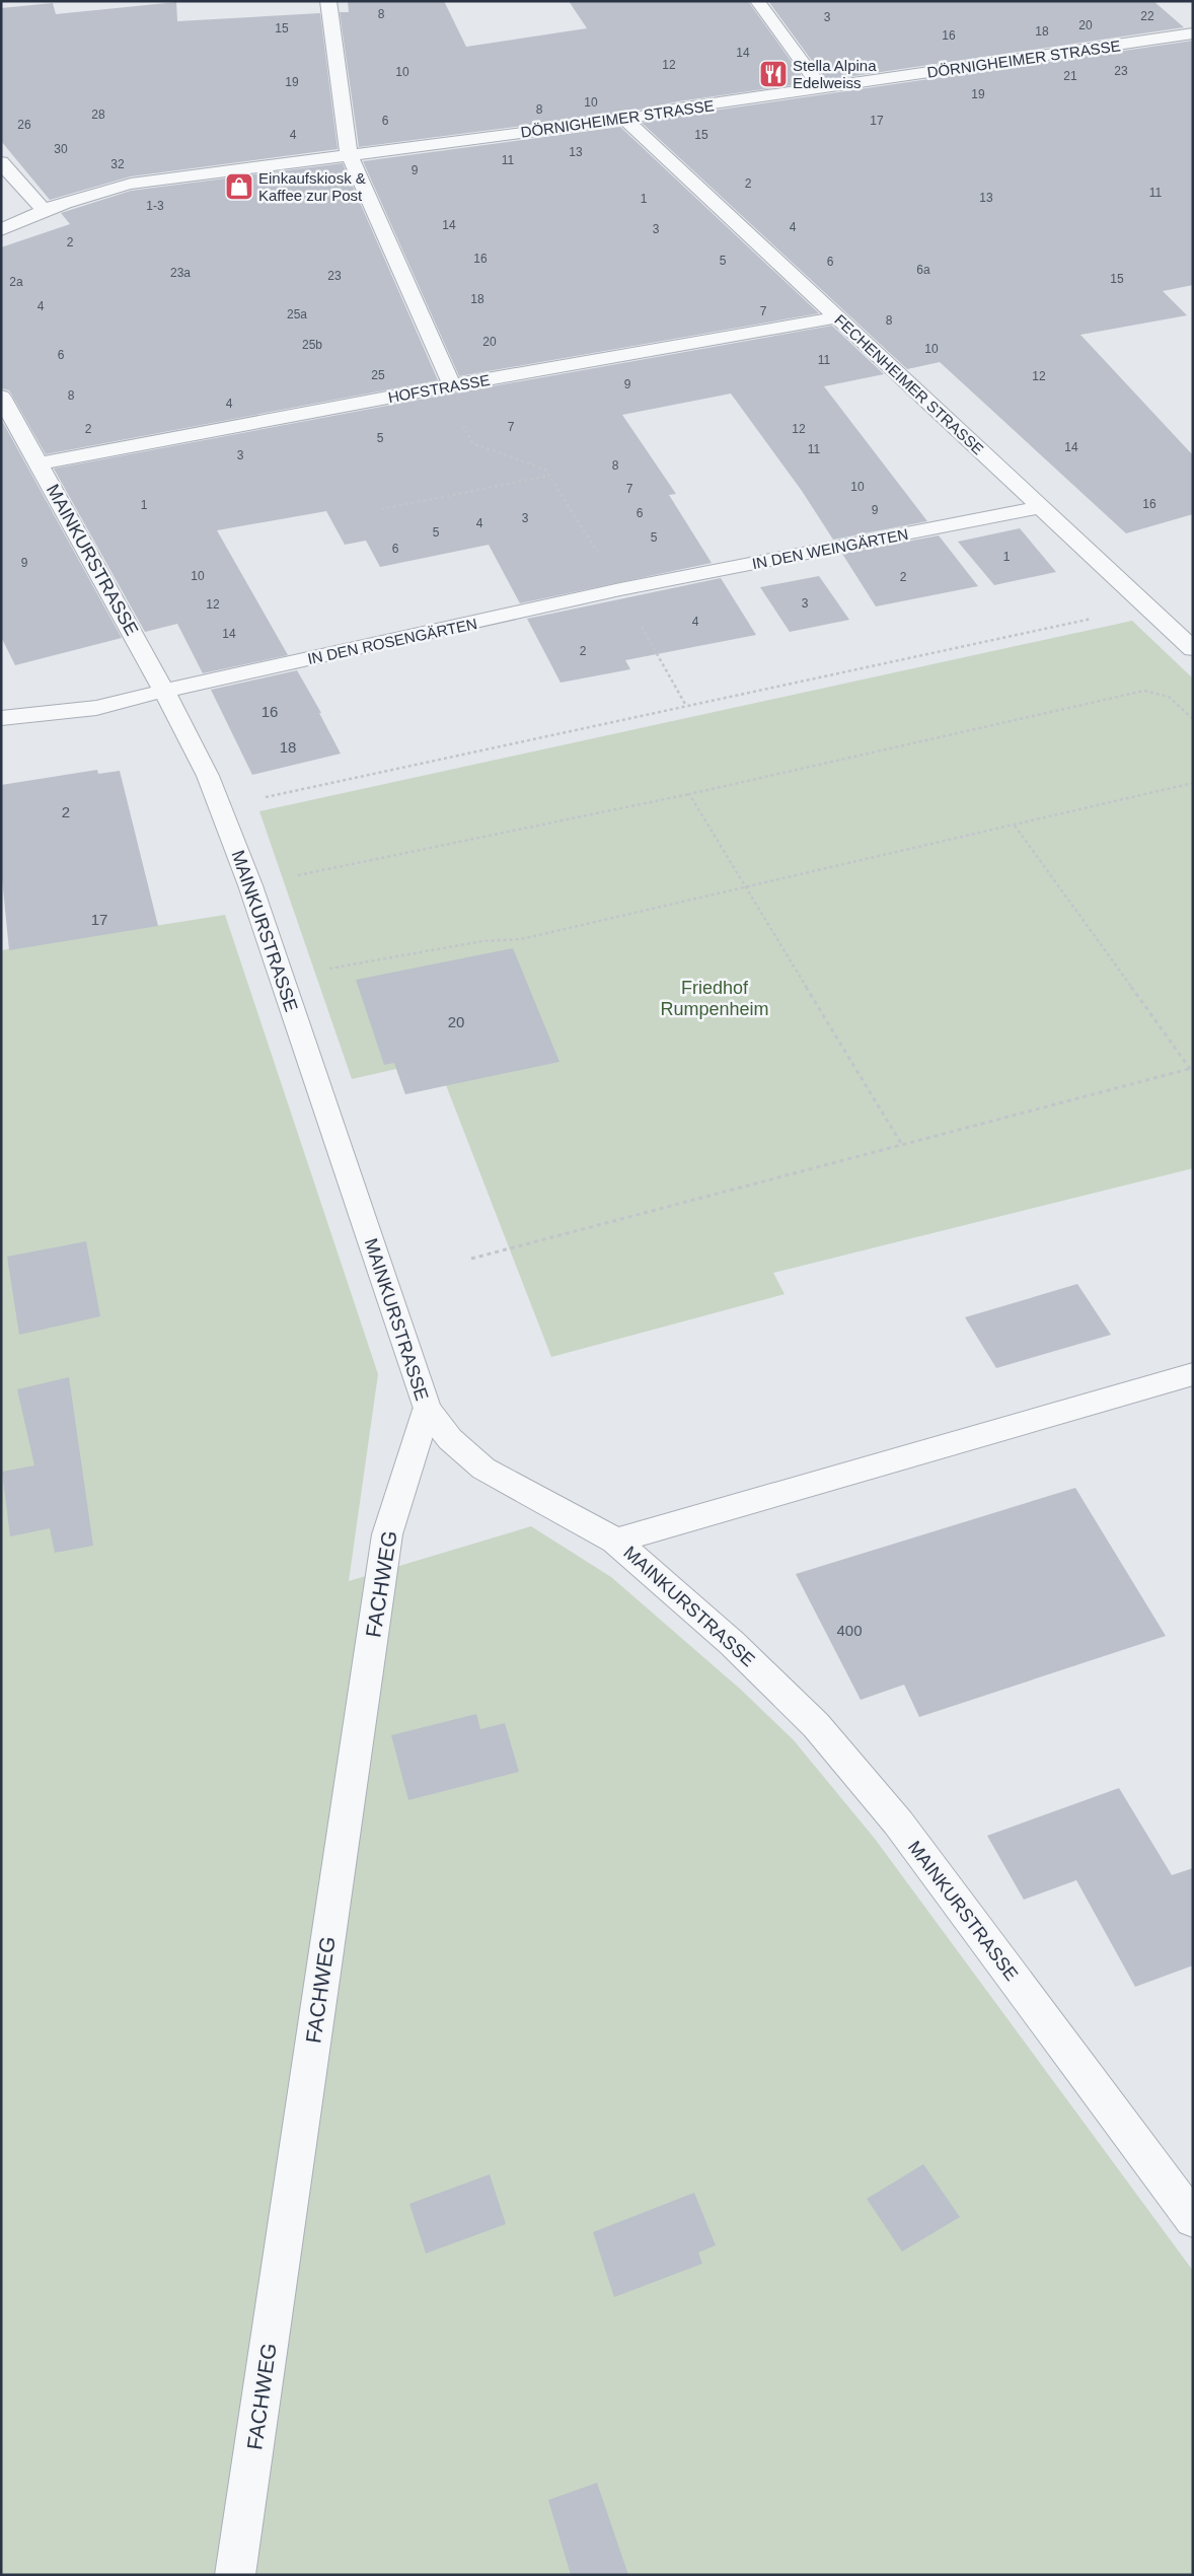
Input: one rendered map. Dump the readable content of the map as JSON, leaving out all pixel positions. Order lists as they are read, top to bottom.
{
  "streets": {
    "street": [
      "DÖRNIGHEIMER STRASSE",
      "FECHENHEIMER STRASSE",
      "HOFSTRASSE",
      "IN DEN WEINGÄRTEN",
      "MAINKURSTRASSE",
      "IN DEN ROSENGÄRTEN",
      "FACHWEG"
    ]
  },
  "crossings": [
    ["DÖRNIGHEIMER STRASSE", "FECHENHEIMER STRASSE"],
    ["FECHENHEIMER STRASSE", "HOFSTRASSE"],
    ["FECHENHEIMER STRASSE", "IN DEN WEINGÄRTEN"],
    ["HOFSTRASSE", "MAINKURSTRASSE"],
    ["IN DEN WEINGÄRTEN", "IN DEN ROSENGÄRTEN"],
    ["MAINKURSTRASSE", "IN DEN ROSENGÄRTEN"],
    ["MAINKURSTRASSE", "FACHWEG"]
  ],
  "parks": ["Friedhof Rumpenheim"],
  "places": {
    "restaurant": ["Stella Alpina Edelweiss"],
    "shop": ["Einkaufskiosk & Kaffee zur Post"]
  },
  "house_numbers": [
    "8",
    "22",
    "3",
    "20",
    "15",
    "18",
    "16",
    "14",
    "12",
    "23",
    "10",
    "21",
    "19",
    "19",
    "10",
    "8",
    "28",
    "6",
    "17",
    "26",
    "4",
    "15",
    "30",
    "13",
    "11",
    "32",
    "9",
    "2",
    "11",
    "13",
    "1",
    "1-3",
    "14",
    "4",
    "3",
    "2",
    "16",
    "5",
    "6",
    "6a",
    "23a",
    "23",
    "15",
    "2a",
    "18",
    "4",
    "7",
    "25a",
    "8",
    "20",
    "25b",
    "10",
    "6",
    "11",
    "25",
    "12",
    "9",
    "8",
    "4",
    "7",
    "2",
    "12",
    "5",
    "14",
    "11",
    "3",
    "8",
    "10",
    "7",
    "16",
    "1",
    "9",
    "6",
    "3",
    "4",
    "5",
    "5",
    "6",
    "1",
    "9",
    "10",
    "2",
    "3",
    "12",
    "4",
    "14",
    "2",
    "16",
    "18",
    "2",
    "17",
    "20",
    "400"
  ]
}
